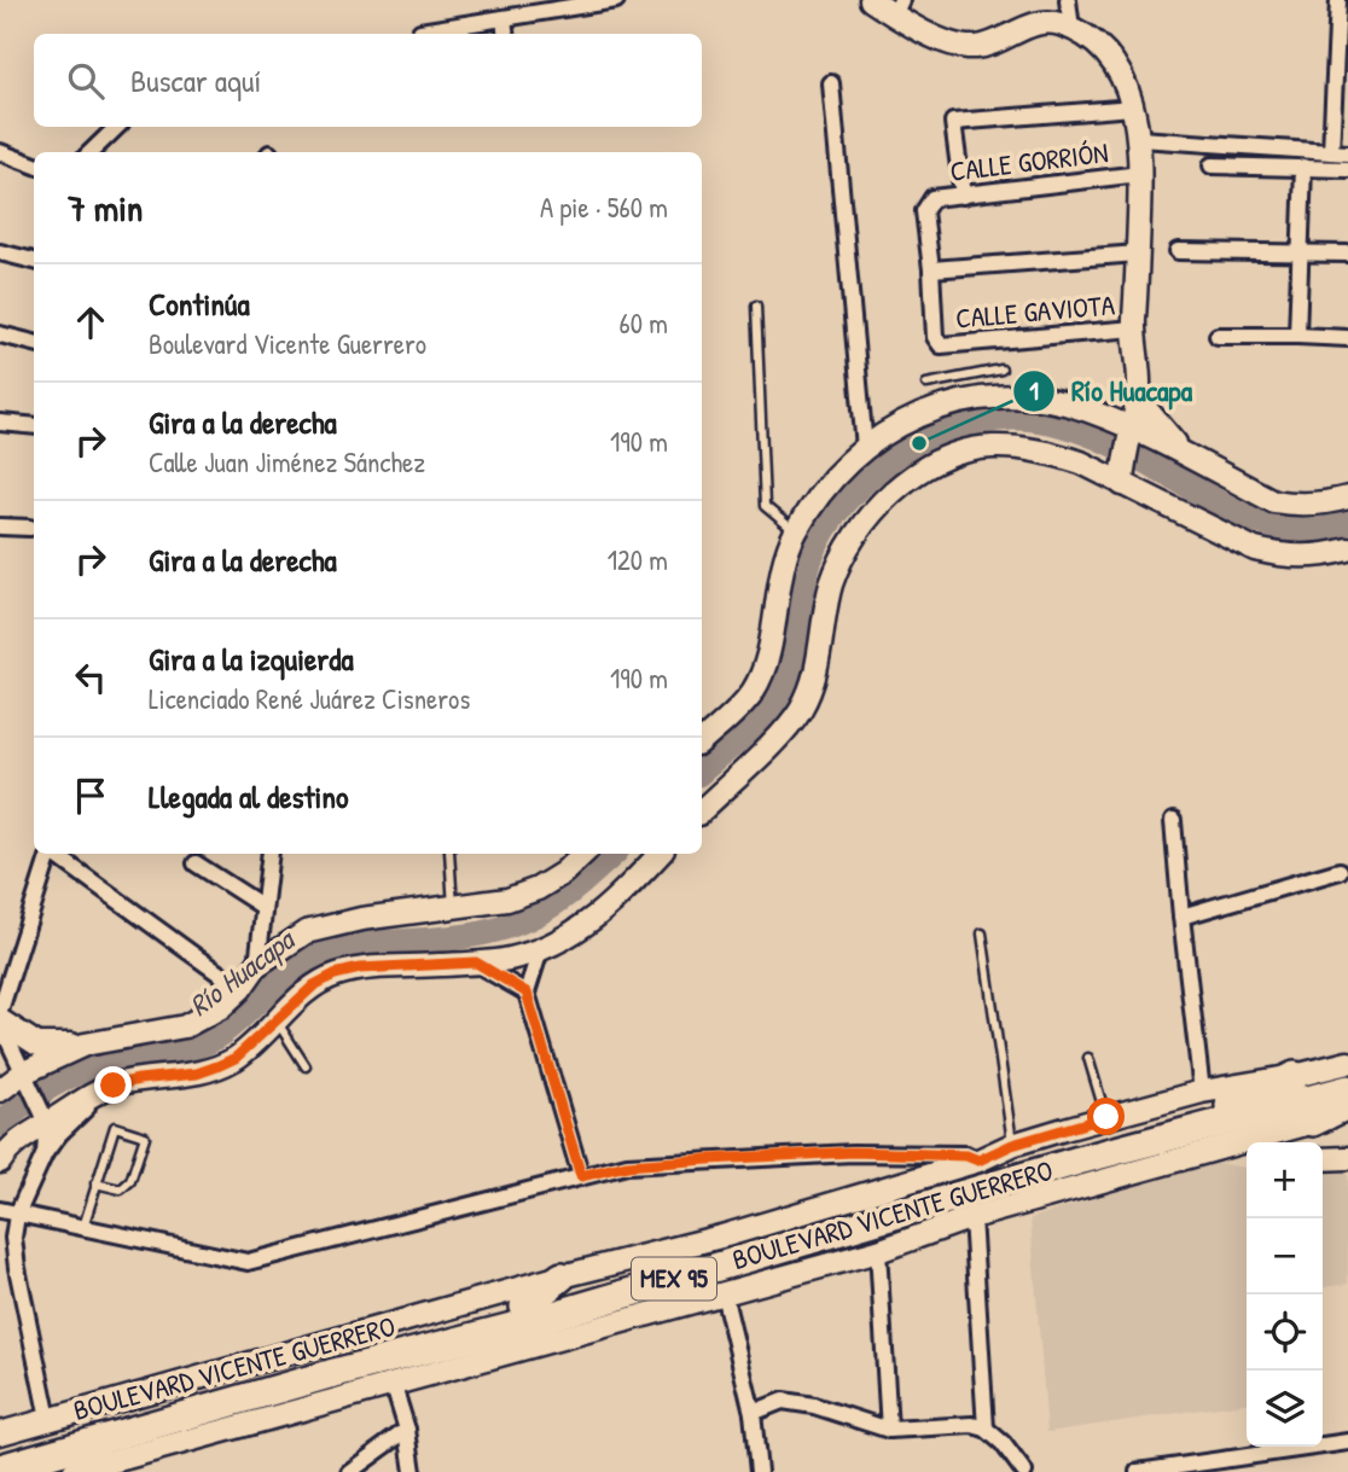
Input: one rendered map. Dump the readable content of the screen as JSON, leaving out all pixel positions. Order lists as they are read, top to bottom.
{
  "streets": {
    "highway": ["BOULEVARD VICENTE GUERRERO", "MEX 95"],
    "street": ["CALLE GORRIÓN", "CALLE GAVIOTA"]
  },
  "crossings": [
    ["CALLE GORRIÓN", "CALLE GAVIOTA"]
  ],
  "water": ["Río Huacapa"],
  "places": ["Río Huacapa"],
  "page": {
    "search": "Buscar aquí",
    "heading": ["7 min", "A pie · 560 m"],
    "list": [
      ["Continúa", "Boulevard Vicente Guerrero", "60 m"],
      ["Gira a la derecha", "Calle Juan Jiménez Sánchez", "190 m"],
      ["Gira a la derecha", "120 m"],
      ["Gira a la izquierda", "Licenciado René Juárez Cisneros", "190 m"],
      "Llegada al destino"
    ],
    "map_buttons": ["+", "−"]
  }
}
